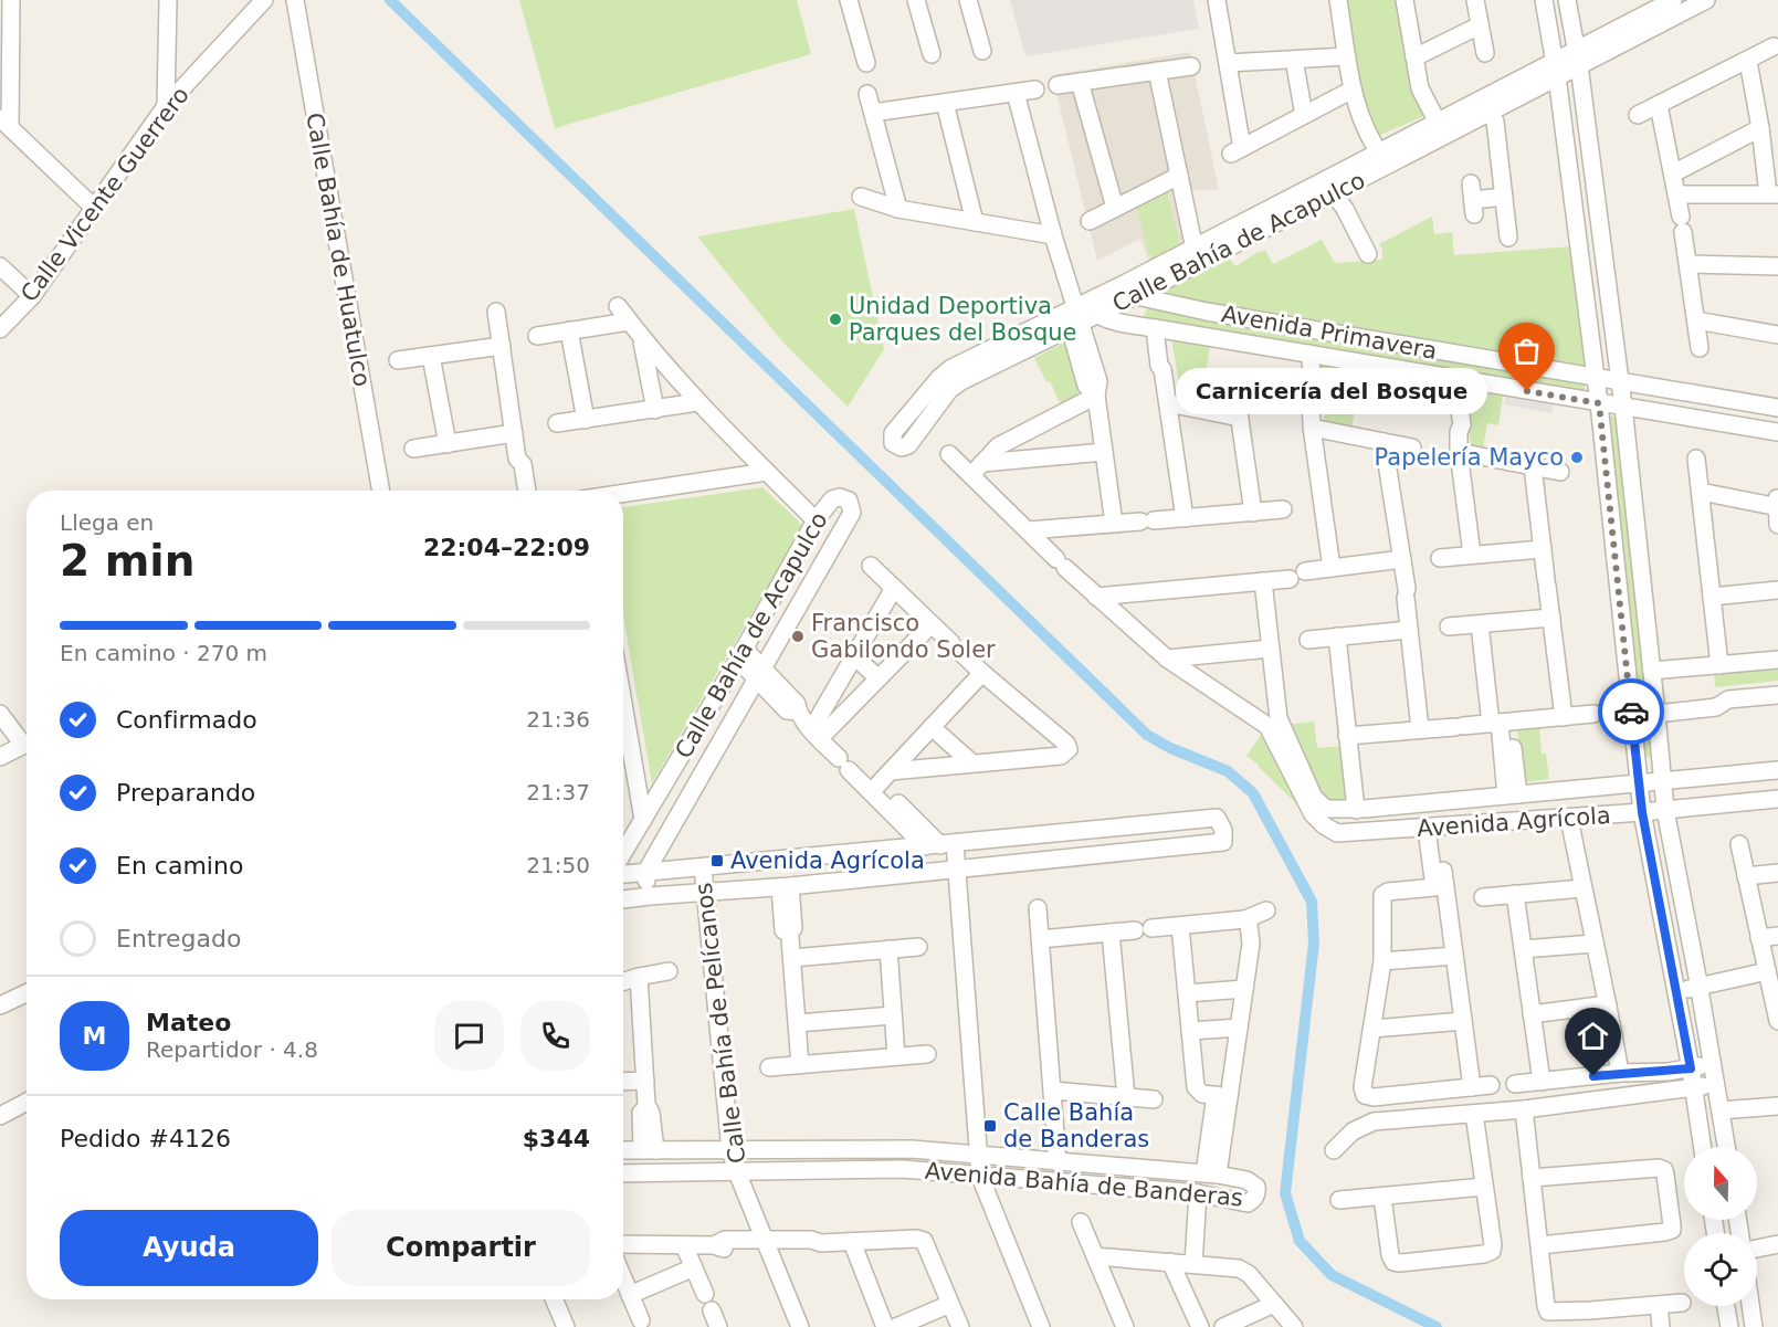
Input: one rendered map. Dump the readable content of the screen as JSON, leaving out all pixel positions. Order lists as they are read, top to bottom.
{
  "streets": {
    "street": [
      "Calle Vicente Guerrero",
      "Calle Bahía de Acapulco",
      "Calle Bahía de Huatulco",
      "Avenida Primavera",
      "Avenida Agrícola",
      "Calle Bahía de Pelícanos",
      "Avenida Bahía de Banderas"
    ]
  },
  "crossings": [
    ["Calle Bahía de Acapulco", "Avenida Primavera"],
    ["Calle Bahía de Pelícanos", "Avenida Bahía de Banderas"]
  ],
  "places": {
    "other": [
      "Unidad Deportiva Parques del Bosque",
      "Carnicería del Bosque",
      "Papelería Mayco",
      "Francisco Gabilondo Soler"
    ],
    "transit": ["Avenida Agrícola", "Calle Bahía de Banderas"]
  },
  "north": "top",
  "page": {
    "bubble": "Carnicería del Bosque",
    "heading": ["2 min", "Llega en", "22:04–22:09"],
    "panel": [
      "Mateo",
      "Repartidor · 4.8",
      "Pedido #4126",
      "$344"
    ],
    "bar": "En camino · 270 m",
    "list": [
      ["Confirmado", "21:36"],
      ["Preparando", "21:37"],
      ["En camino", "21:50"],
      "Entregado"
    ],
    "round": "M",
    "buttons": ["Ayuda", "Compartir"]
  }
}
